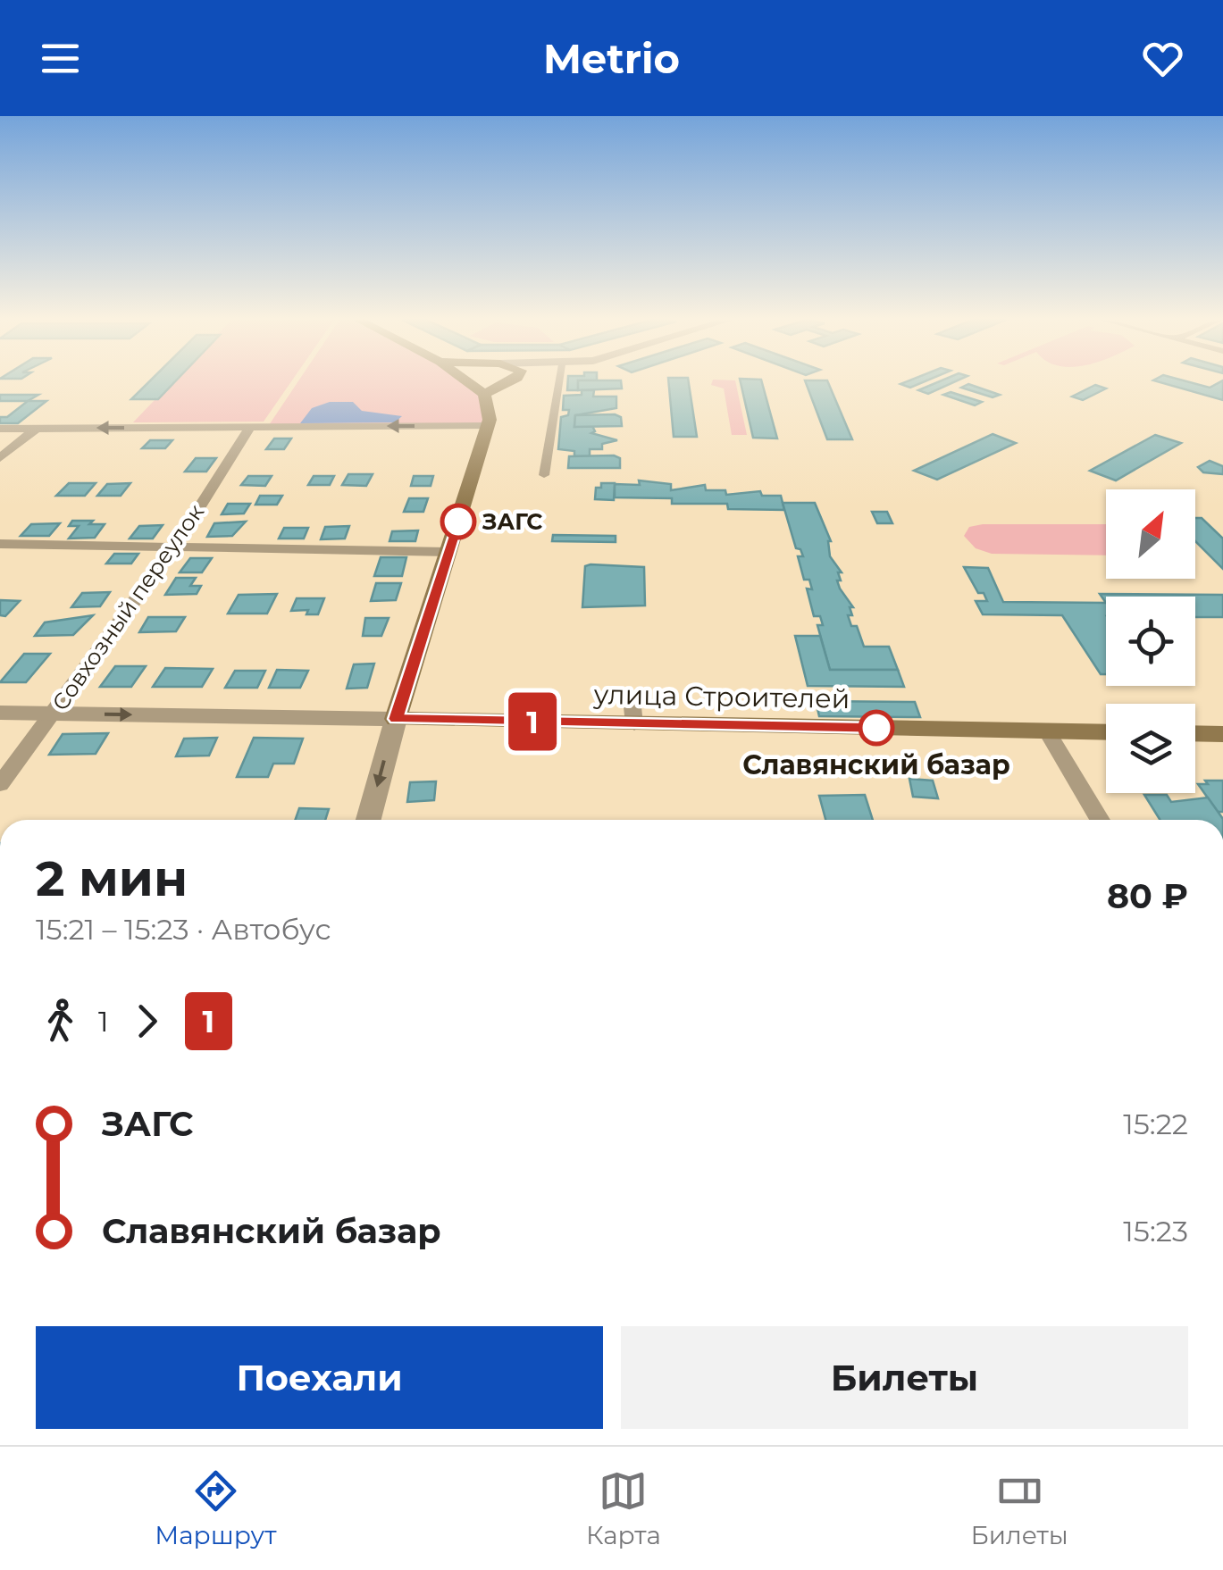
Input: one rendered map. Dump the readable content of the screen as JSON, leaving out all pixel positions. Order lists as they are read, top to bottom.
{
  "streets": {
    "main road": ["улица Строителей"],
    "street": ["Совхозный переулок"]
  },
  "crossings": [
    ["Совхозный переулок", "улица Строителей"]
  ],
  "places": ["ЗАГС", "Славянский базар"],
  "lines": ["bus line 1"],
  "north": "top right",
  "page": {
    "header": "Metrio",
    "on_map": "1",
    "heading": ["2 мин", "15:21 – 15:23 · Автобус", "80 ₽"],
    "legs": ["1", "1"],
    "list": [
      {
        "name": "ЗАГС",
        "value": "15:22"
      },
      {
        "name": "Славянский базар",
        "value": "15:23"
      }
    ],
    "buttons": ["Поехали", "Билеты"],
    "tabs": ["Маршрут", "Карта", "Билеты"]
  }
}
